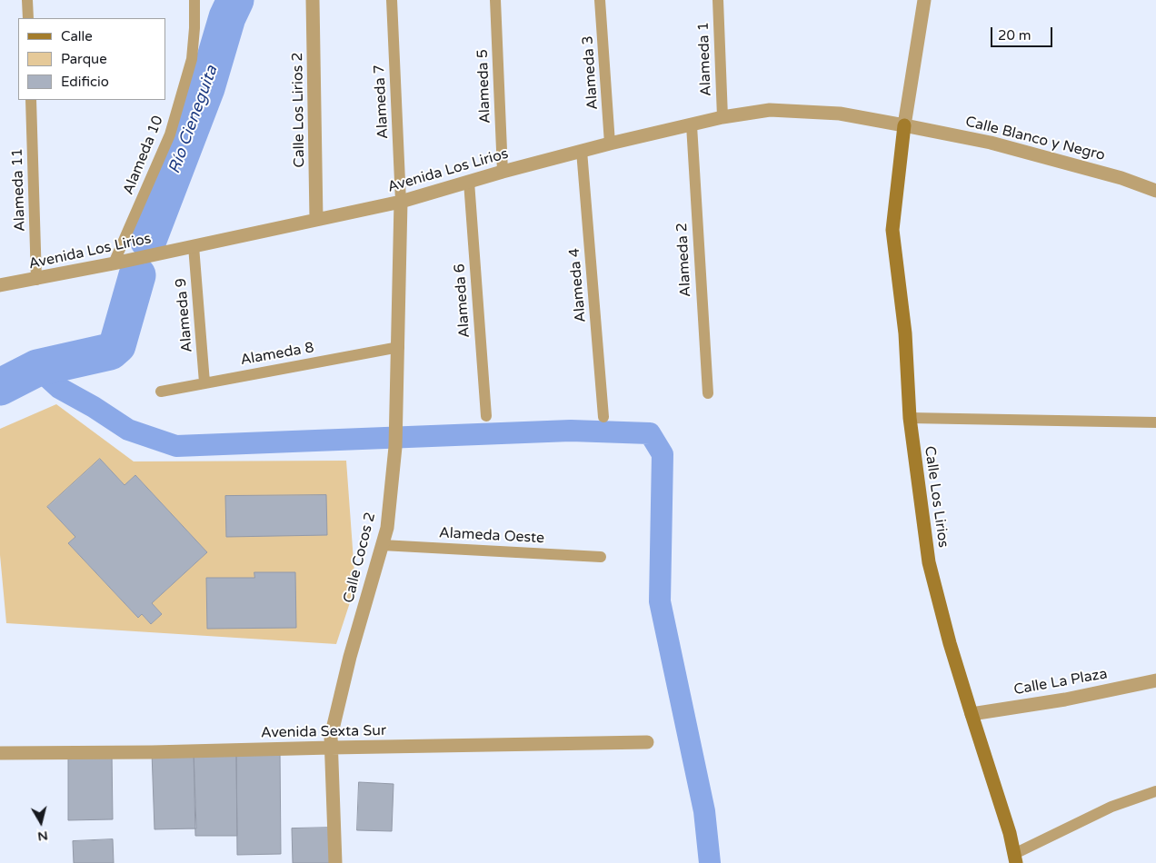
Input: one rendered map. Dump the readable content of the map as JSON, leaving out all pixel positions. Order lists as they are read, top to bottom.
{
  "streets": {
    "street": [
      "Calle Los Lirios 2",
      "Calle Blanco y Negro",
      "Avenida Los Lirios",
      "Calle Los Lirios",
      "Calle Cocos 2",
      "Calle La Plaza",
      "Avenida Sexta Sur"
    ],
    "lane": [
      "Alameda 1",
      "Alameda 3",
      "Alameda 5",
      "Alameda 7",
      "Alameda 10",
      "Alameda 11",
      "Alameda 2",
      "Alameda 4",
      "Alameda 6",
      "Alameda 9",
      "Alameda 8",
      "Alameda Oeste"
    ]
  },
  "crossings": [
    ["Alameda 1", "Avenida Los Lirios"],
    ["Alameda 3", "Avenida Los Lirios"],
    ["Alameda 5", "Avenida Los Lirios"],
    ["Alameda 7", "Avenida Los Lirios"],
    ["Alameda 7", "Calle Cocos 2"],
    ["Calle Los Lirios 2", "Avenida Los Lirios"],
    ["Calle Blanco y Negro", "Avenida Los Lirios"],
    ["Calle Blanco y Negro", "Calle Los Lirios"],
    ["Alameda 10", "Avenida Los Lirios"],
    ["Avenida Los Lirios", "Alameda 11"],
    ["Avenida Los Lirios", "Alameda 2"],
    ["Avenida Los Lirios", "Alameda 4"],
    ["Avenida Los Lirios", "Alameda 6"],
    ["Avenida Los Lirios", "Alameda 9"],
    ["Avenida Los Lirios", "Calle Los Lirios"],
    ["Avenida Los Lirios", "Calle Cocos 2"],
    ["Alameda 9", "Alameda 8"],
    ["Alameda 8", "Calle Cocos 2"],
    ["Calle Los Lirios", "Calle La Plaza"],
    ["Alameda Oeste", "Calle Cocos 2"],
    ["Calle Cocos 2", "Avenida Sexta Sur"]
  ],
  "water": ["Río Cieneguita"],
  "legend": ["Calle", "Parque", "Edificio"],
  "scale_bar": "20 m",
  "north": "bottom"
}
